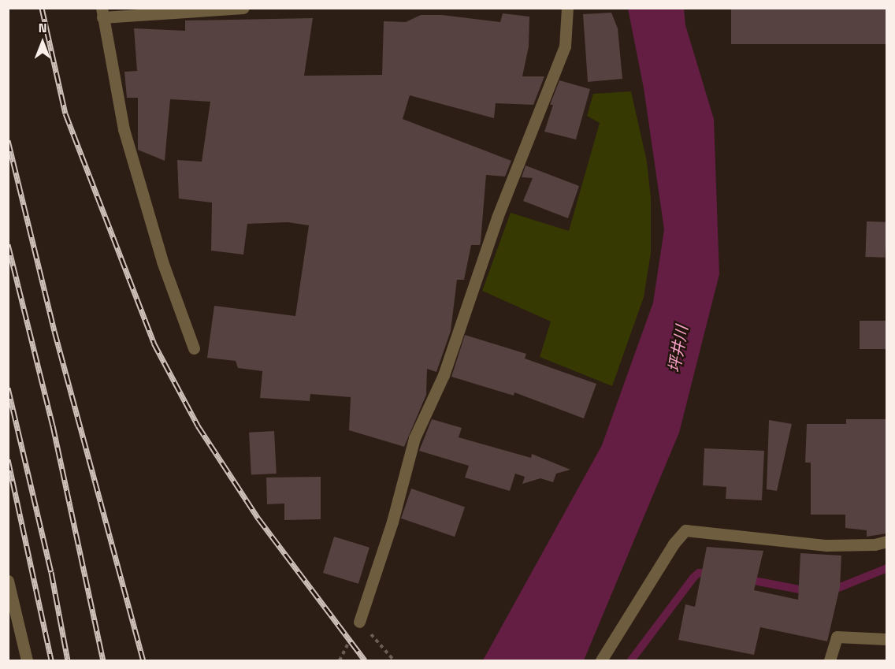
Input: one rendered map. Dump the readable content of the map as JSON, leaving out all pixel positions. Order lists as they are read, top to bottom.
{
  "water": ["坪井川"],
  "north": "top"
}
